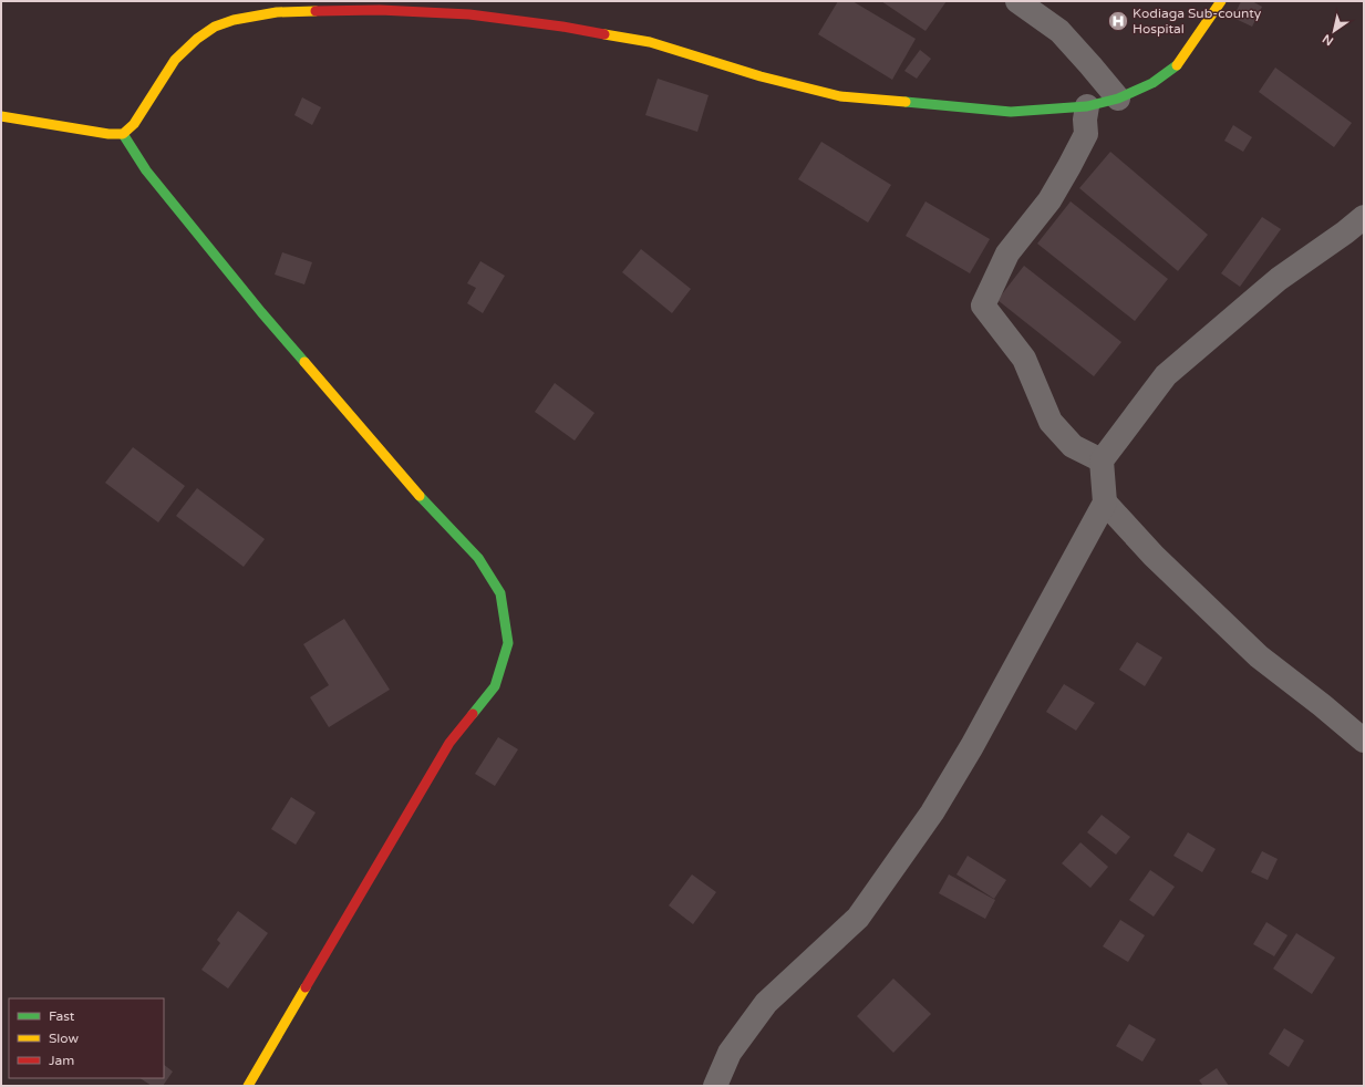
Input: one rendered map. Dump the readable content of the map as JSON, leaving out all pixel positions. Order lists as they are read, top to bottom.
{
  "places": {
    "hospital": ["Kodiaga Sub-county Hospital"]
  },
  "legend": ["Fast", "Slow", "Jam"],
  "north": "bottom left"
}
